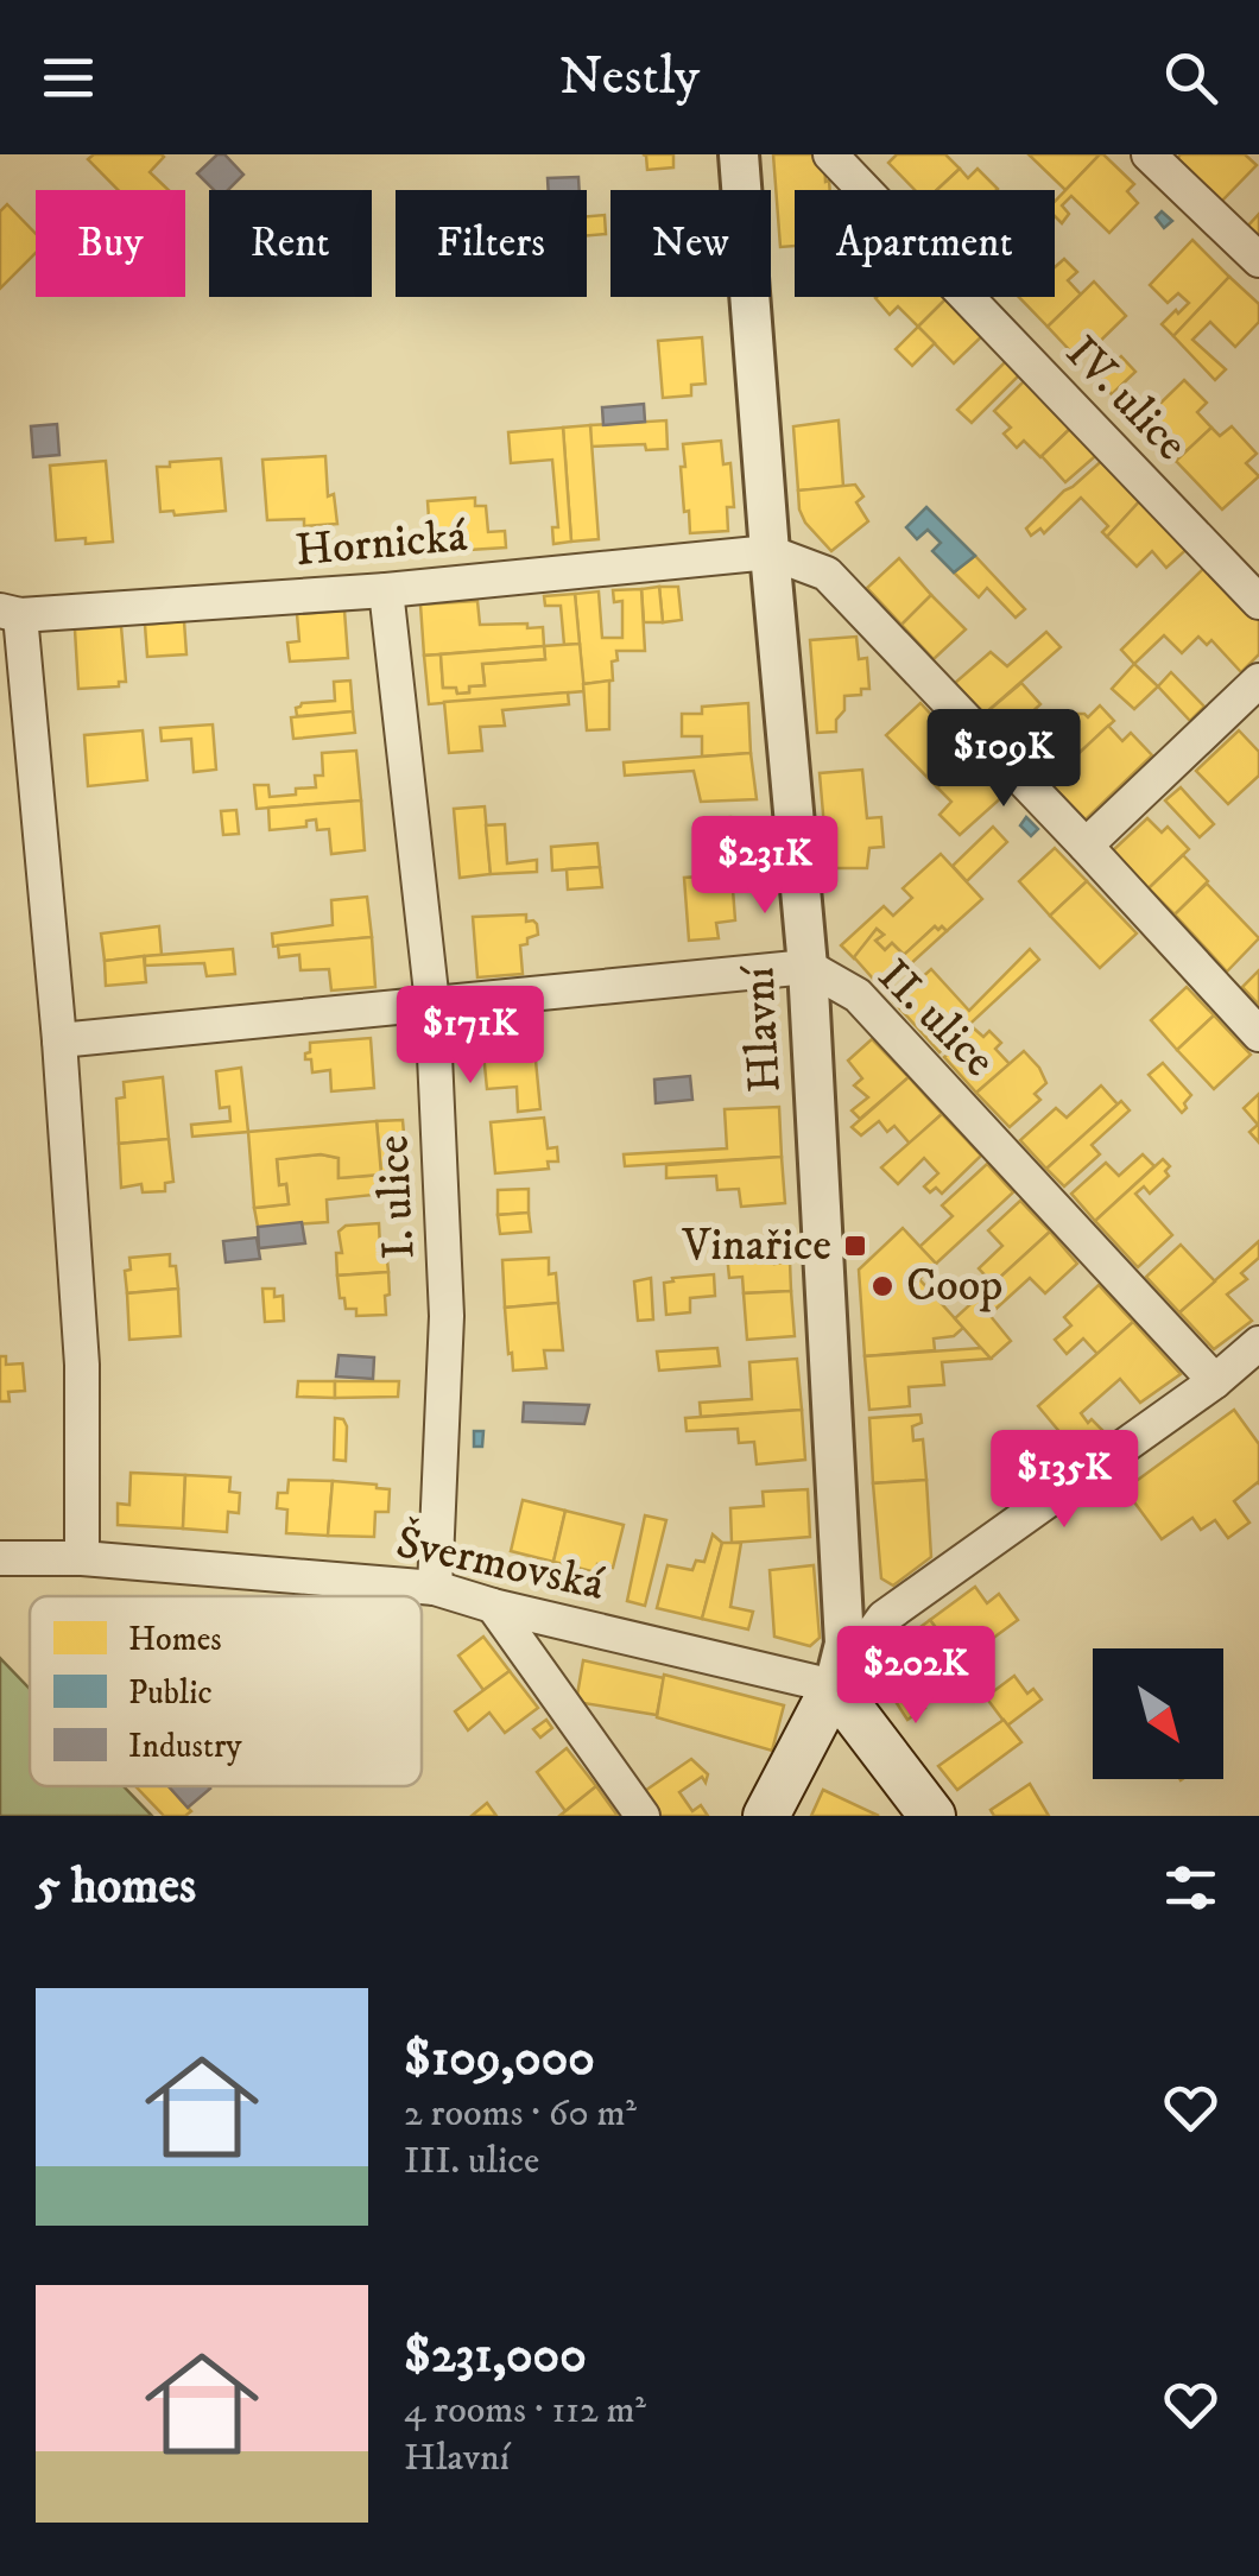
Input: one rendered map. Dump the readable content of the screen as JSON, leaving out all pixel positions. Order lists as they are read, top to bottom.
{
  "streets": {
    "street": [
      "IV. ulice",
      "Hornická",
      "II. ulice",
      "Hlavní",
      "I. ulice",
      "Švermovská"
    ]
  },
  "crossings": [
    ["Hornická", "Hlavní"],
    ["Hornická", "I. ulice"],
    ["II. ulice", "Hlavní"],
    ["II. ulice", "I. ulice"],
    ["Hlavní", "Švermovská"],
    ["I. ulice", "Švermovská"]
  ],
  "places": {
    "transit": ["Vinařice"],
    "other": ["Coop"]
  },
  "legend": ["Homes", "Public", "Industry"],
  "north": "bottom right",
  "page": {
    "header": "Nestly",
    "chip": [
      "Buy",
      "Rent",
      "Filters",
      "New",
      "Apartment"
    ],
    "price": [
      "$109K",
      "$231K",
      "$171K",
      "$135K",
      "$202K"
    ],
    "heading": "5 homes",
    "list": [
      {
        "name": "$109,000",
        "note": "2 rooms · 60 m² · III. ulice"
      },
      {
        "name": "$231,000",
        "note": "4 rooms · 112 m² · Hlavní"
      }
    ]
  }
}
